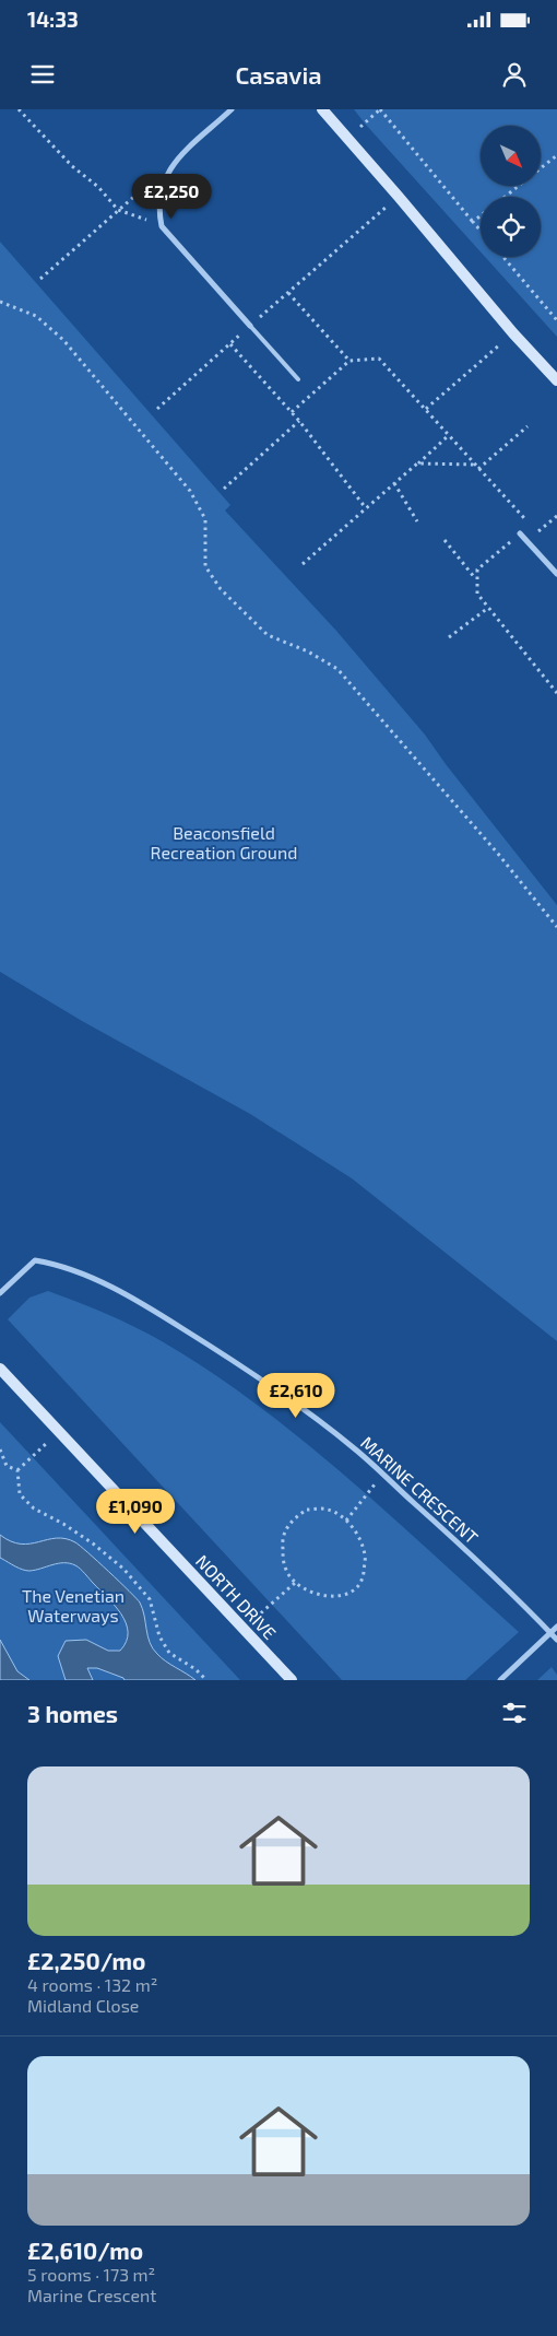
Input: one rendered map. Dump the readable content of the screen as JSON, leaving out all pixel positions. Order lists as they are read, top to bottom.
{
  "streets": {
    "street": ["MARINE CRESCENT", "NORTH DRIVE"]
  },
  "parks": ["Beaconsfield Recreation Ground", "The Venetian Waterways"],
  "north": "bottom right",
  "page": {
    "status": "14:33",
    "header": "Casavia",
    "price": ["£2,250", "£2,610", "£1,090"],
    "heading": "3 homes",
    "list": [
      {
        "name": "£2,250/mo",
        "note": "4 rooms · 132 m² · Midland Close"
      },
      {
        "name": "£2,610/mo",
        "note": "5 rooms · 173 m² · Marine Crescent"
      }
    ]
  }
}
